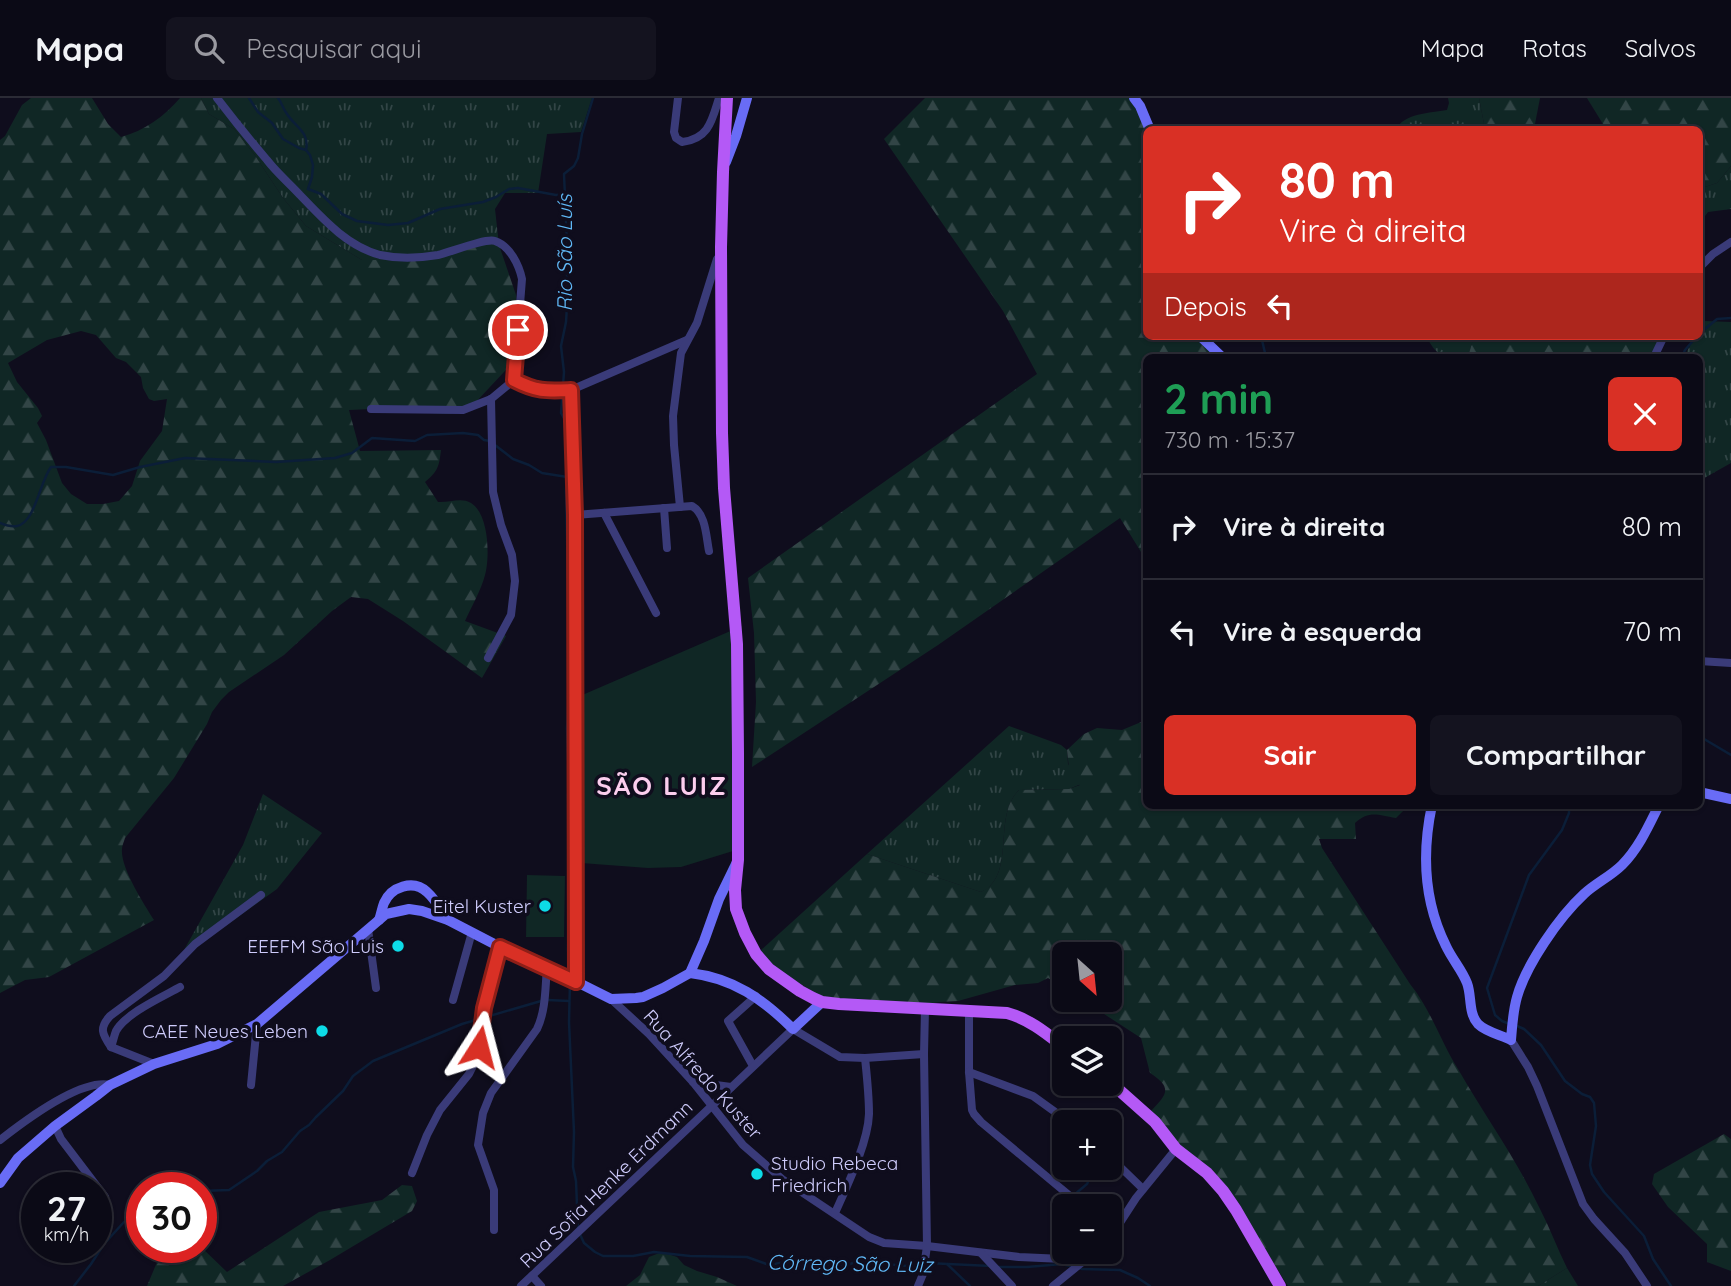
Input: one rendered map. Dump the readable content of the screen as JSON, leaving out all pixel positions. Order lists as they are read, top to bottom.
{
  "streets": {
    "street": ["Rua Alfredo Kuster", "Rua Sofia Henke Erdmann"]
  },
  "crossings": [
    ["Rua Alfredo Kuster", "Rua Sofia Henke Erdmann"]
  ],
  "districts": ["SÃO LUIZ"],
  "water": ["Rio São Luís", "Córrego São Luiz"],
  "places": [
    "Eitel Kuster",
    "EEEFM São Luis",
    "CAEE Neues Leben",
    "Studio Rebeca Friedrich"
  ],
  "north": "bottom right",
  "page": {
    "header": "Mapa",
    "search": "Pesquisar aqui",
    "nav": ["Mapa", "Rotas", "Salvos"],
    "turn": ["80 m", "Vire à direita"],
    "then": "Depois",
    "heading": ["2 min", "730 m · 15:37"],
    "list": [
      {
        "name": "Vire à direita",
        "value": "80 m"
      },
      {
        "name": "Vire à esquerda",
        "value": "70 m"
      }
    ],
    "buttons": ["Sair", "Compartilhar"],
    "map_buttons": ["+", "−"],
    "speed": "27 km/h",
    "limit": "30"
  }
}
